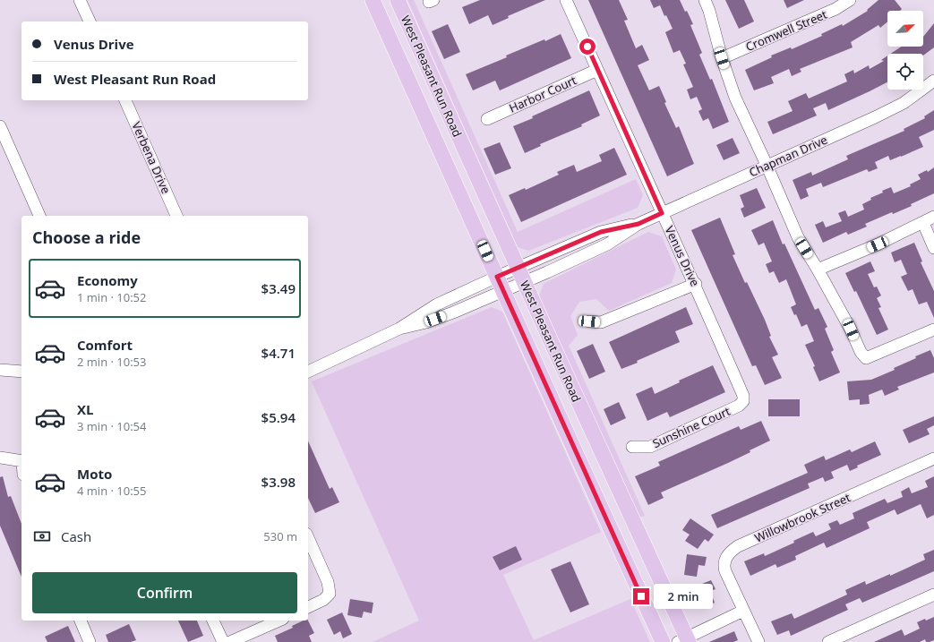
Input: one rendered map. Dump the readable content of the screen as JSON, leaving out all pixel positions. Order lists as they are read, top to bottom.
{
  "streets": {
    "main road": ["West Pleasant Run Road"],
    "street": [
      "Cromwell Street",
      "Harbor Court",
      "Chapman Drive",
      "Verbena Drive",
      "Venus Drive",
      "Sunshine Court",
      "Willowbrook Street"
    ]
  },
  "crossings": [
    ["West Pleasant Run Road", "Chapman Drive"],
    ["Harbor Court", "Venus Drive"],
    ["Chapman Drive", "Venus Drive"],
    ["Venus Drive", "Sunshine Court"]
  ],
  "north": "top right",
  "page": {
    "banner": ["Venus Drive", "West Pleasant Run Road"],
    "heading": "Choose a ride",
    "list": [
      {
        "name": "Economy",
        "note": "1 min · 10:52",
        "value": "$3.49"
      },
      {
        "name": "Comfort",
        "note": "2 min · 10:53",
        "value": "$4.71"
      },
      {
        "name": "XL",
        "note": "3 min · 10:54",
        "value": "$5.94"
      },
      {
        "name": "Moto",
        "note": "4 min · 10:55",
        "value": "$3.98"
      }
    ],
    "pay": ["Cash", "530 m"],
    "buttons": "Confirm",
    "bubble": "2 min"
  }
}
